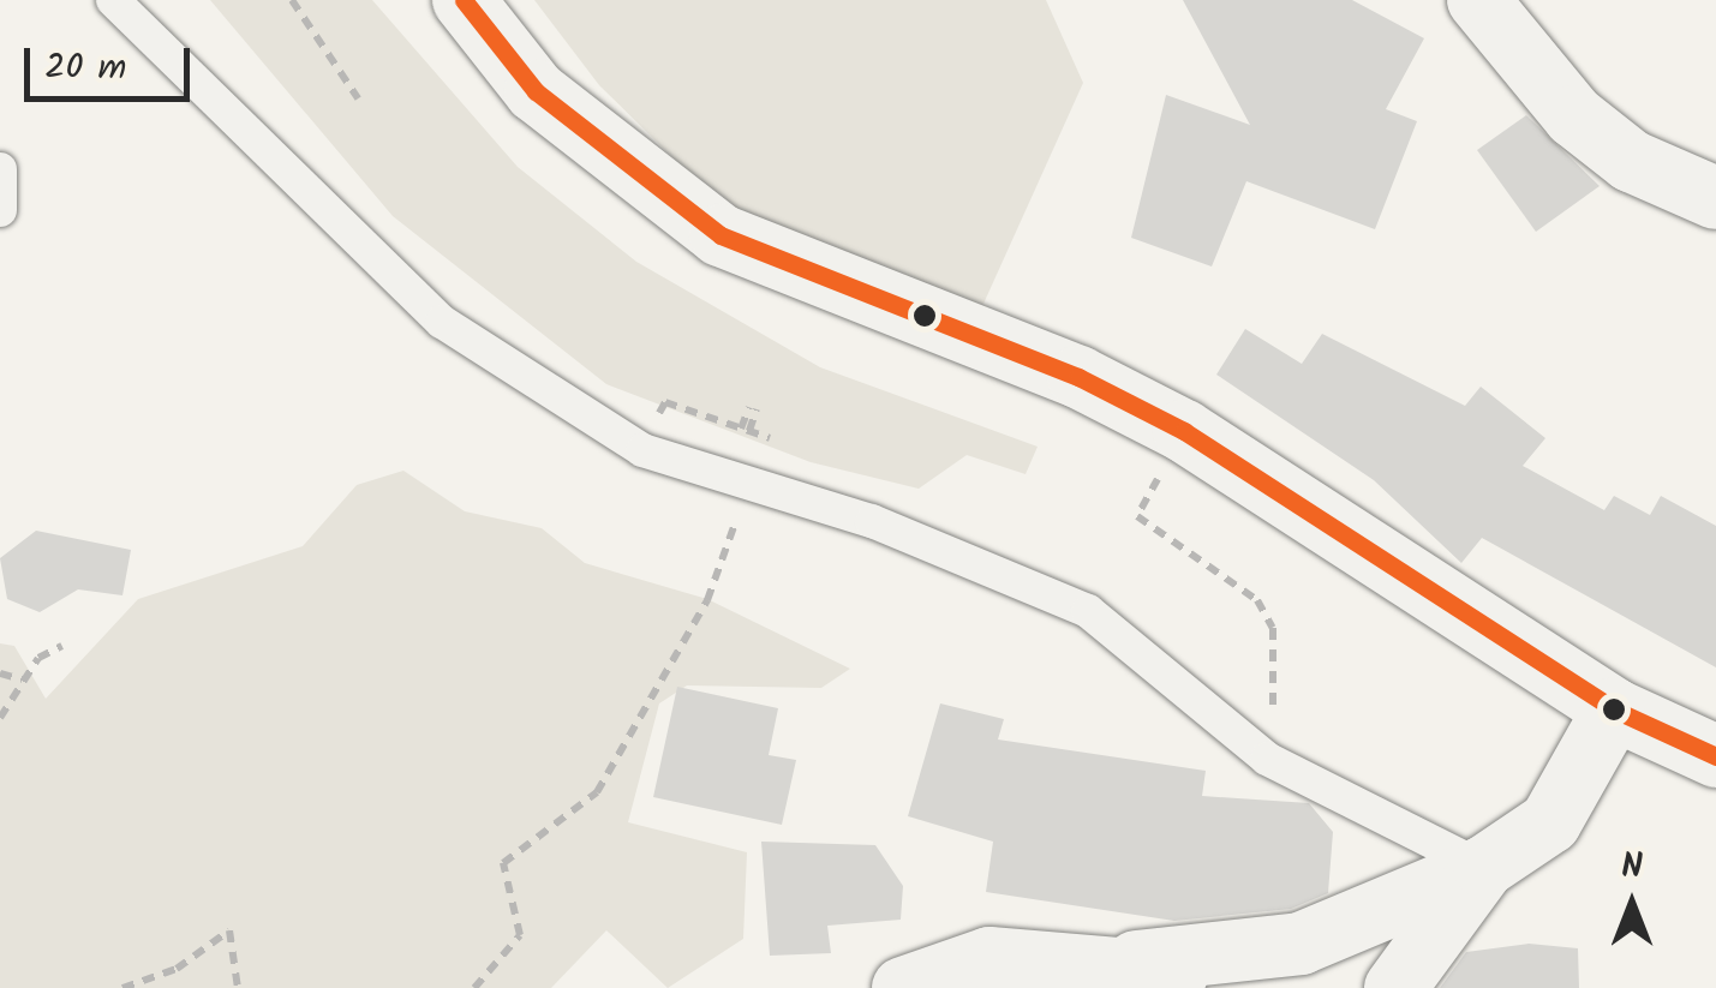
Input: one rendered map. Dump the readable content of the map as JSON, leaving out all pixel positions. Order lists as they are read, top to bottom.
{
  "scale_bar": "20 m",
  "north": "top"
}
